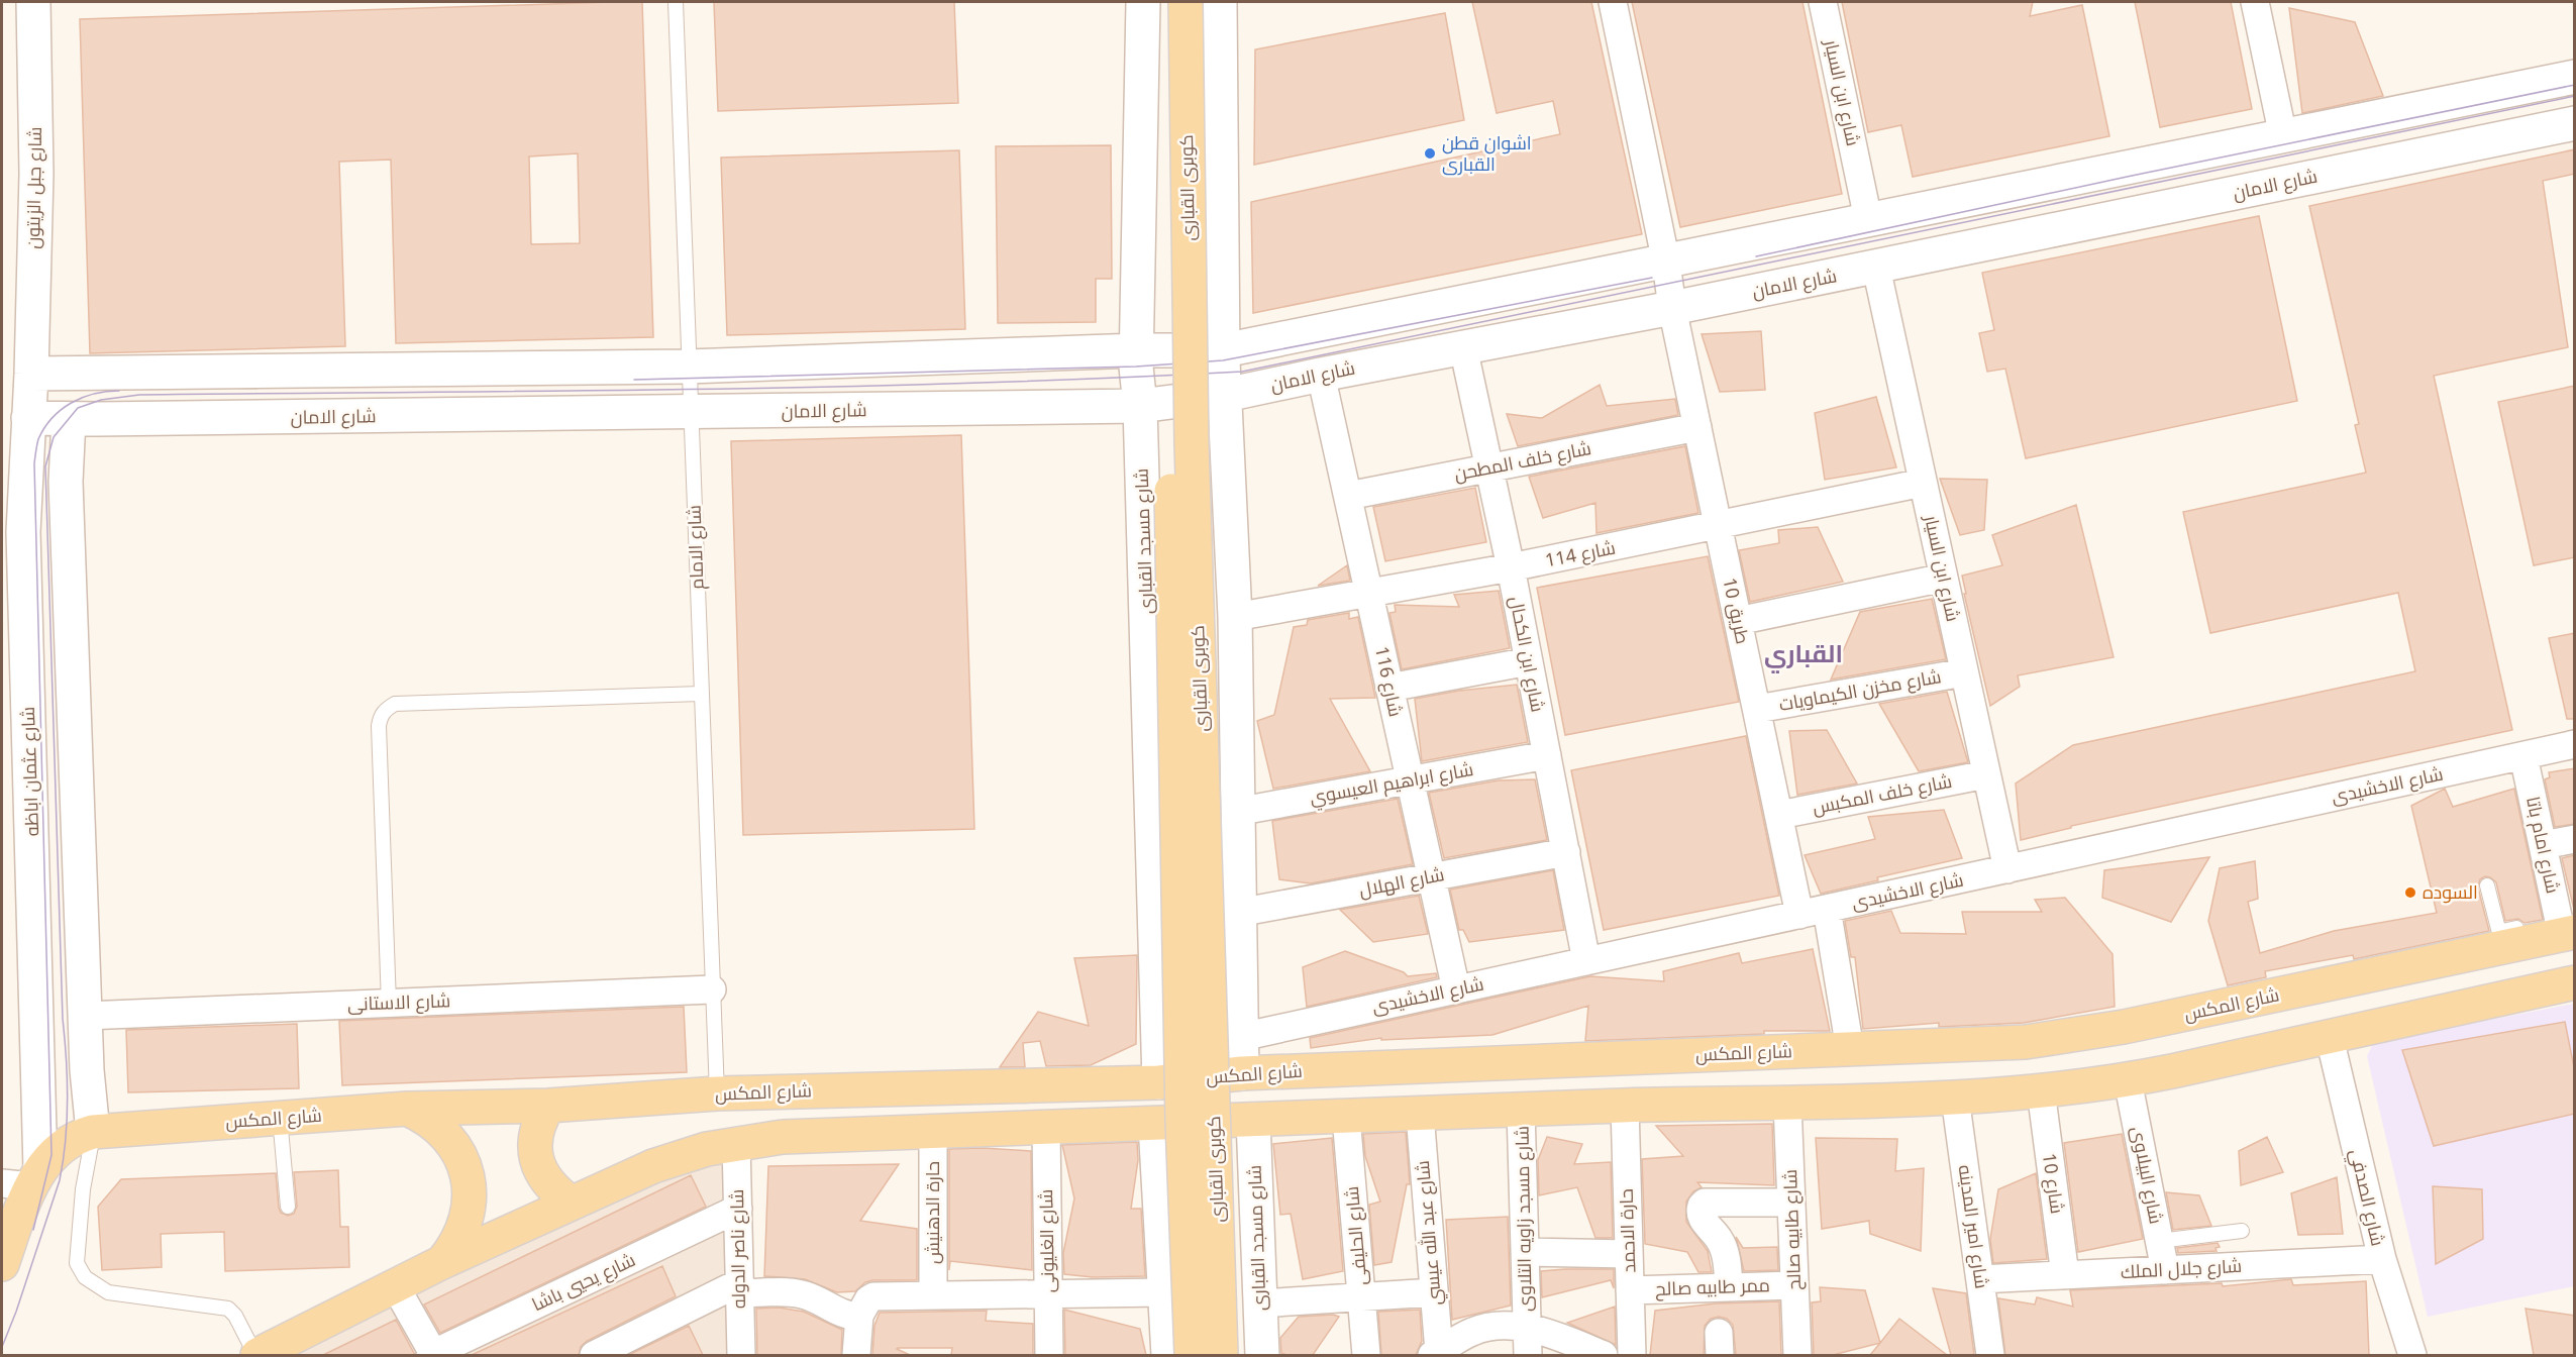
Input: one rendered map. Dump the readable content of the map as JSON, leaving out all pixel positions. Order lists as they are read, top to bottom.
{
  "streets": {
    "main road": ["كوبرى القبارى", "شارع المكس"],
    "street": [
      "شارع ابن السيار",
      "شارع الامان",
      "شارع جبل الزيتون",
      "شارع خلف المطحن",
      "شارع مسجد القبارى",
      "شارع 114",
      "طريق 10",
      "شارع ابن الكحال",
      "شارع 116",
      "شارع مخزن الكيماويات",
      "شارع عثمان اباظه",
      "شارع ابراهيم العيسوي",
      "شارع الاخشيدى",
      "شارع خلف المكبس",
      "شارع امام باتا",
      "شارع الهلال",
      "شارع الاستانى",
      "شارع البيلاوى",
      "شارع 10",
      "شارع الصدفي",
      "حارة الدهنيش",
      "شارع مسجد زاويه التلاوى",
      "شارع امير المدينه",
      "شارع طابيه صالح",
      "حارة الاحمد",
      "شارع عبد الله عيسي",
      "شارع الحليفى",
      "شارع الغليونى",
      "شارع ناصر الدوله",
      "شارع جلال الملك",
      "شارع يحيي باشا",
      "ممر طابيه صالح"
    ],
    "lane": ["شارع الامام"]
  },
  "crossings": [
    ["شارع ابن السيار", "شارع الامان"],
    ["شارع ابن السيار", "شارع 114"],
    ["شارع ابن السيار", "شارع مخزن الكيماويات"],
    ["شارع ابن السيار", "شارع الاخشيدى"],
    ["شارع ابن السيار", "شارع خلف المكبس"],
    ["شارع الامان", "شارع مسجد القبارى"],
    ["شارع الامان", "شارع الامام"],
    ["شارع الامان", "طريق 10"],
    ["شارع الامان", "شارع ابن الكحال"],
    ["شارع الامان", "شارع 116"],
    ["شارع الامان", "شارع عثمان اباظه"],
    ["شارع جبل الزيتون", "شارع عثمان اباظه"],
    ["شارع خلف المطحن", "طريق 10"],
    ["شارع خلف المطحن", "شارع ابن الكحال"],
    ["شارع خلف المطحن", "شارع 116"],
    ["شارع مسجد القبارى", "شارع المكس"],
    ["شارع الامام", "شارع الاستانى"],
    ["شارع الامام", "شارع المكس"],
    ["شارع 114", "طريق 10"],
    ["شارع 114", "شارع ابن الكحال"],
    ["شارع 114", "شارع 116"],
    ["طريق 10", "شارع مخزن الكيماويات"],
    ["طريق 10", "شارع الاخشيدى"],
    ["طريق 10", "شارع خلف المكبس"],
    ["شارع ابن الكحال", "شارع ابراهيم العيسوي"],
    ["شارع ابن الكحال", "شارع الاخشيدى"],
    ["شارع ابن الكحال", "شارع الهلال"],
    ["شارع 116", "شارع ابراهيم العيسوي"],
    ["شارع 116", "شارع الاخشيدى"],
    ["شارع 116", "شارع الهلال"],
    ["شارع عثمان اباظه", "شارع المكس"],
    ["شارع الاخشيدى", "شارع امام باتا"],
    ["شارع امام باتا", "شارع المكس"],
    ["شارع البيلاوى", "شارع جلال الملك"],
    ["شارع 10", "شارع جلال الملك"],
    ["شارع الصدفي", "شارع جلال الملك"],
    ["شارع امير المدينه", "شارع جلال الملك"],
    ["شارع طابيه صالح", "ممر طابيه صالح"],
    ["حارة الاحمد", "ممر طابيه صالح"],
    ["شارع ناصر الدوله", "شارع يحيي باشا"]
  ],
  "districts": ["القباري"],
  "places": ["اشوان قطن القبارى", "السوده"]
}
